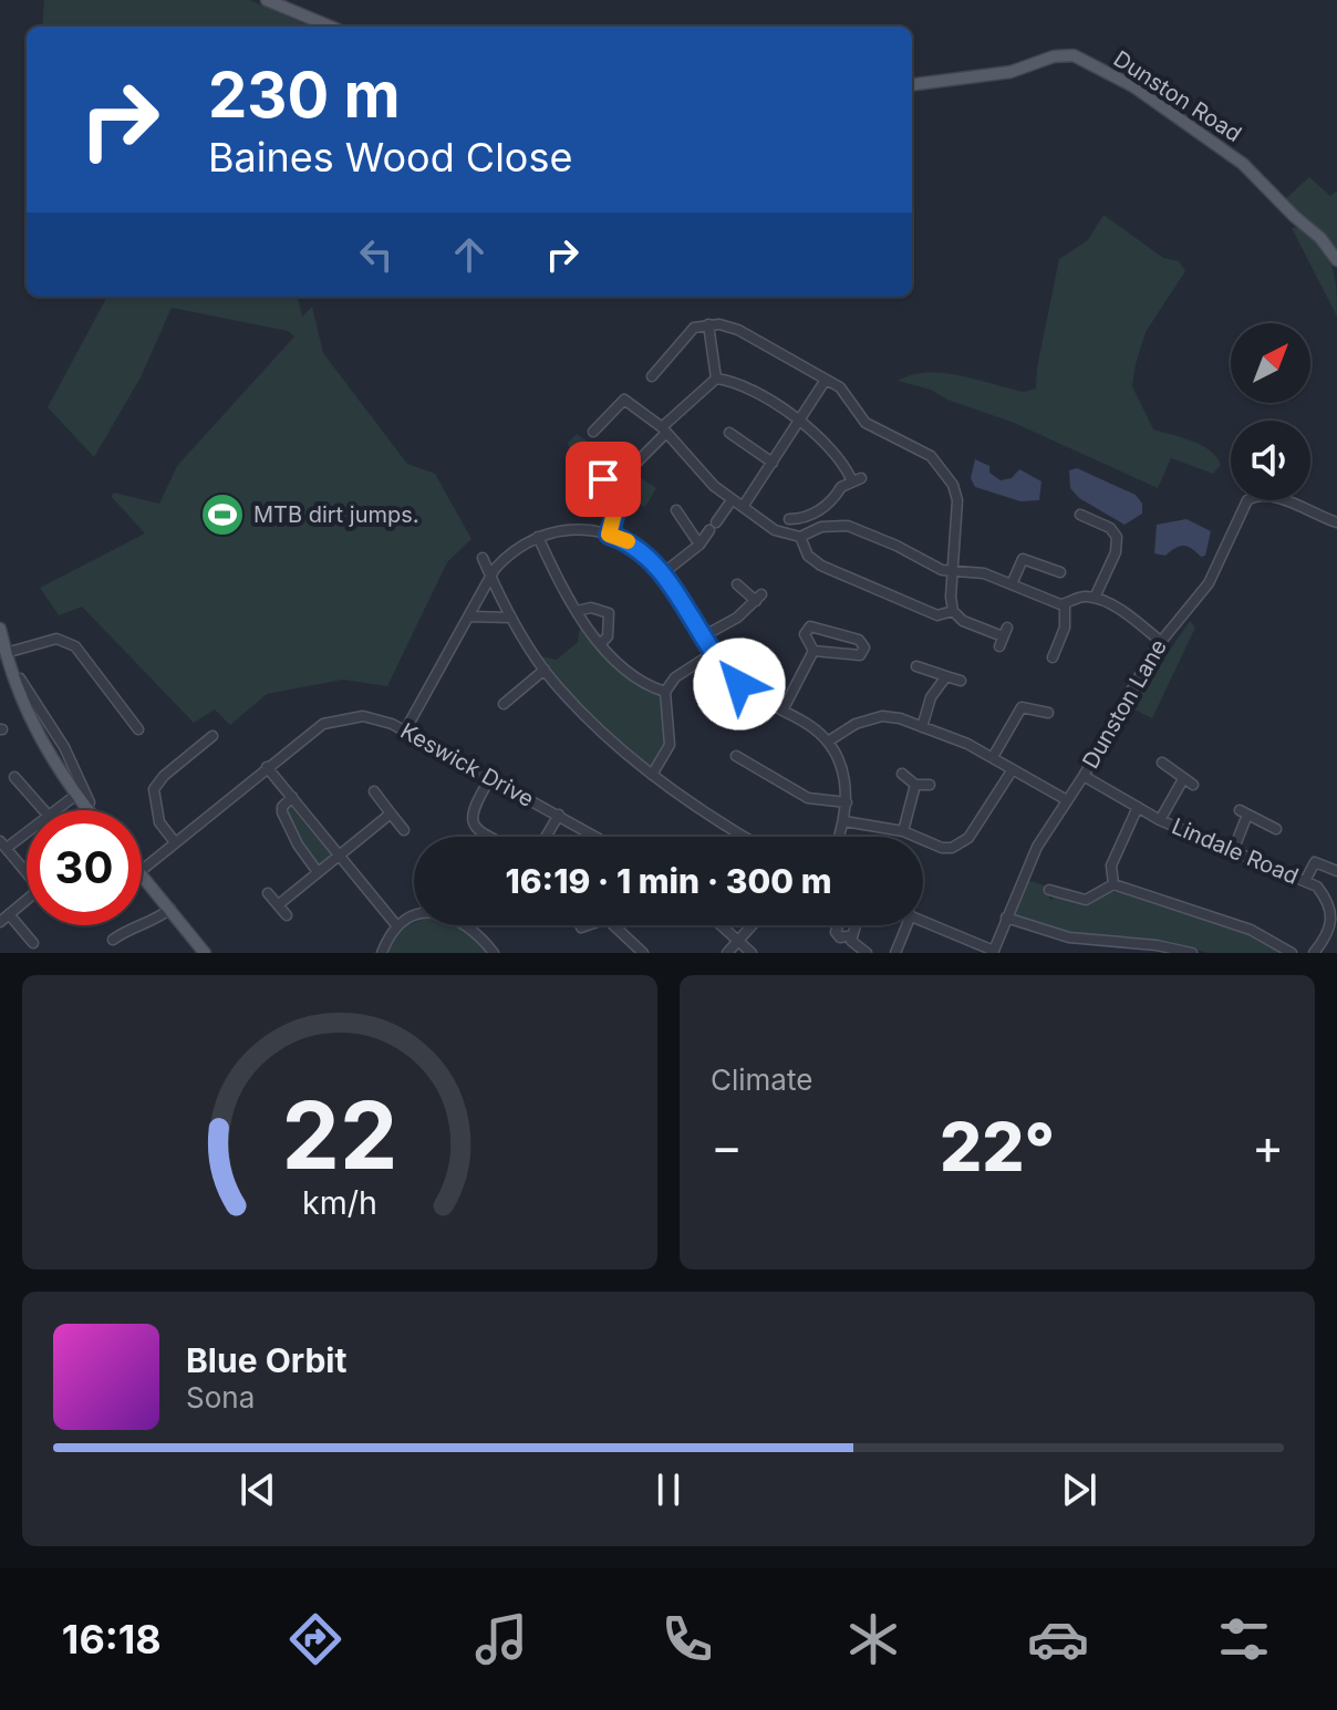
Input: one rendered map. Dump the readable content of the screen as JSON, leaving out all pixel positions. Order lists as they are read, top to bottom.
{
  "streets": {
    "main road": ["Dunston Road"],
    "street": ["Dunston Lane", "Keswick Drive", "Lindale Road"]
  },
  "crossings": [
    ["Dunston Lane", "Lindale Road"]
  ],
  "places": {
    "sports": ["MTB dirt jumps."]
  },
  "north": "top right",
  "page": {
    "turn": ["230 m", "Baines Wood Close"],
    "limit": "30",
    "trip": "16:19 · 1 min · 300 m",
    "tile": "Climate",
    "heat": ["−", "22°", "+"],
    "song": ["Blue Orbit", "Sona"],
    "tabs": "16:18",
    "gauge": ["22", "km/h"]
  }
}
